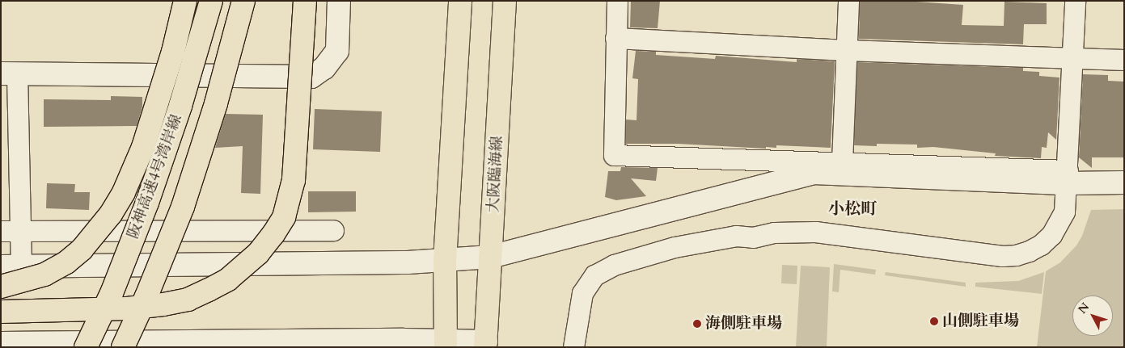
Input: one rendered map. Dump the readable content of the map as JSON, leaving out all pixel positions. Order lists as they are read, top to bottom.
{
  "streets": {
    "main road": ["大阪臨海線", "阪神高速4号湾岸線"]
  },
  "districts": ["小松町"],
  "places": ["山側駐車場", "海側駐車場"],
  "north": "top left"
}
